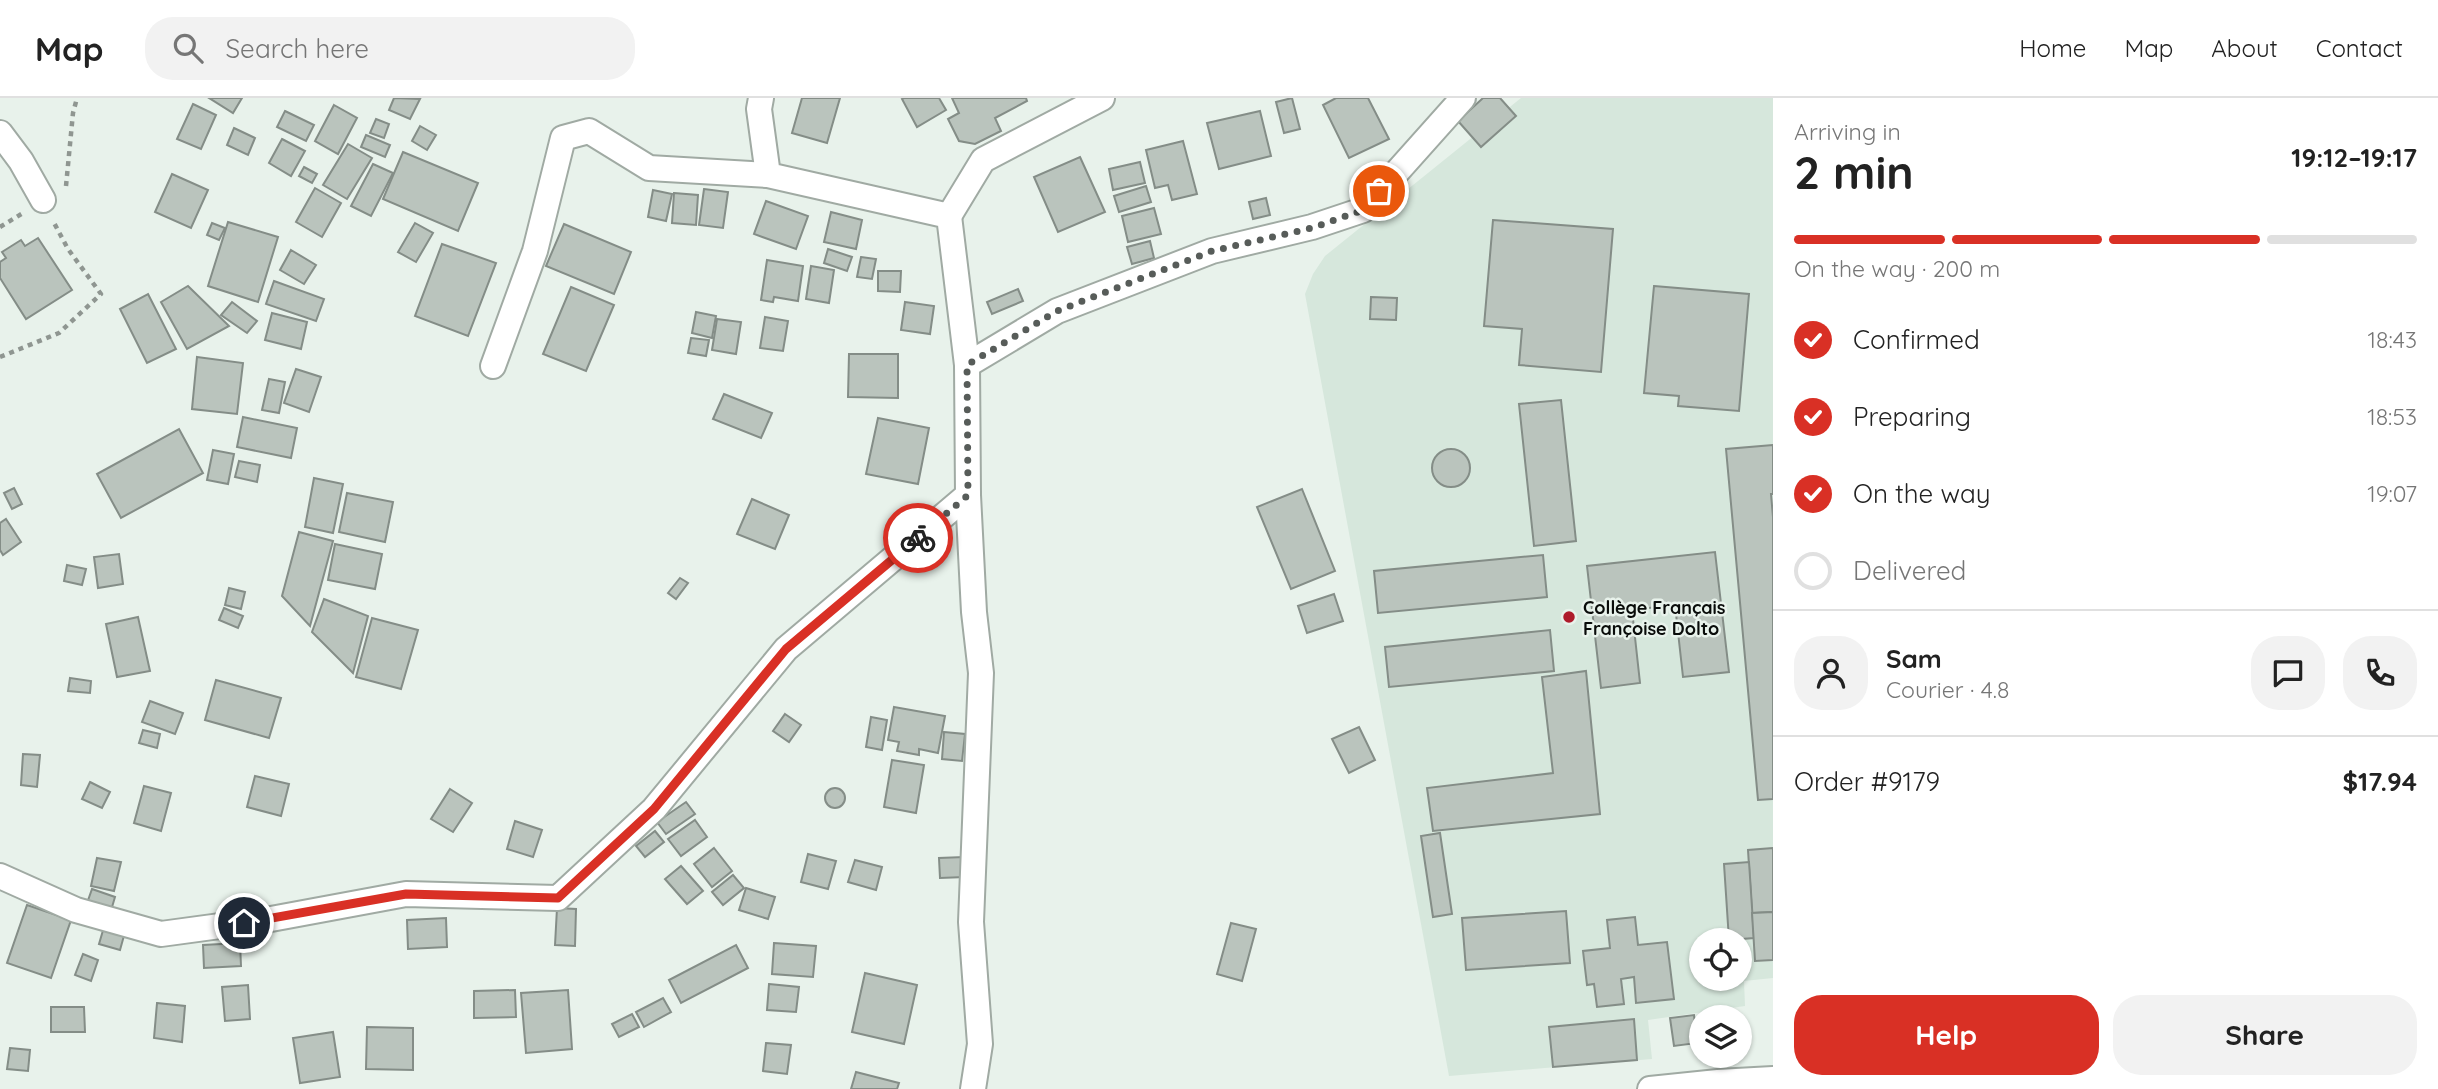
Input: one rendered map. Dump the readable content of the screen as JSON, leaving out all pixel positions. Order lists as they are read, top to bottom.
{
  "places": ["Collège Français Françoise Dolto"],
  "page": {
    "header": "Map",
    "search": "Search here",
    "nav": [
      "Home",
      "Map",
      "About",
      "Contact"
    ],
    "heading": ["2 min", "Arriving in", "19:12–19:17"],
    "panel": [
      "Sam",
      "Courier · 4.8",
      "Order #9179",
      "$17.94"
    ],
    "bar": "On the way · 200 m",
    "list": [
      ["Confirmed", "18:43"],
      ["Preparing", "18:53"],
      ["On the way", "19:07"],
      "Delivered"
    ],
    "buttons": ["Help", "Share"]
  }
}
